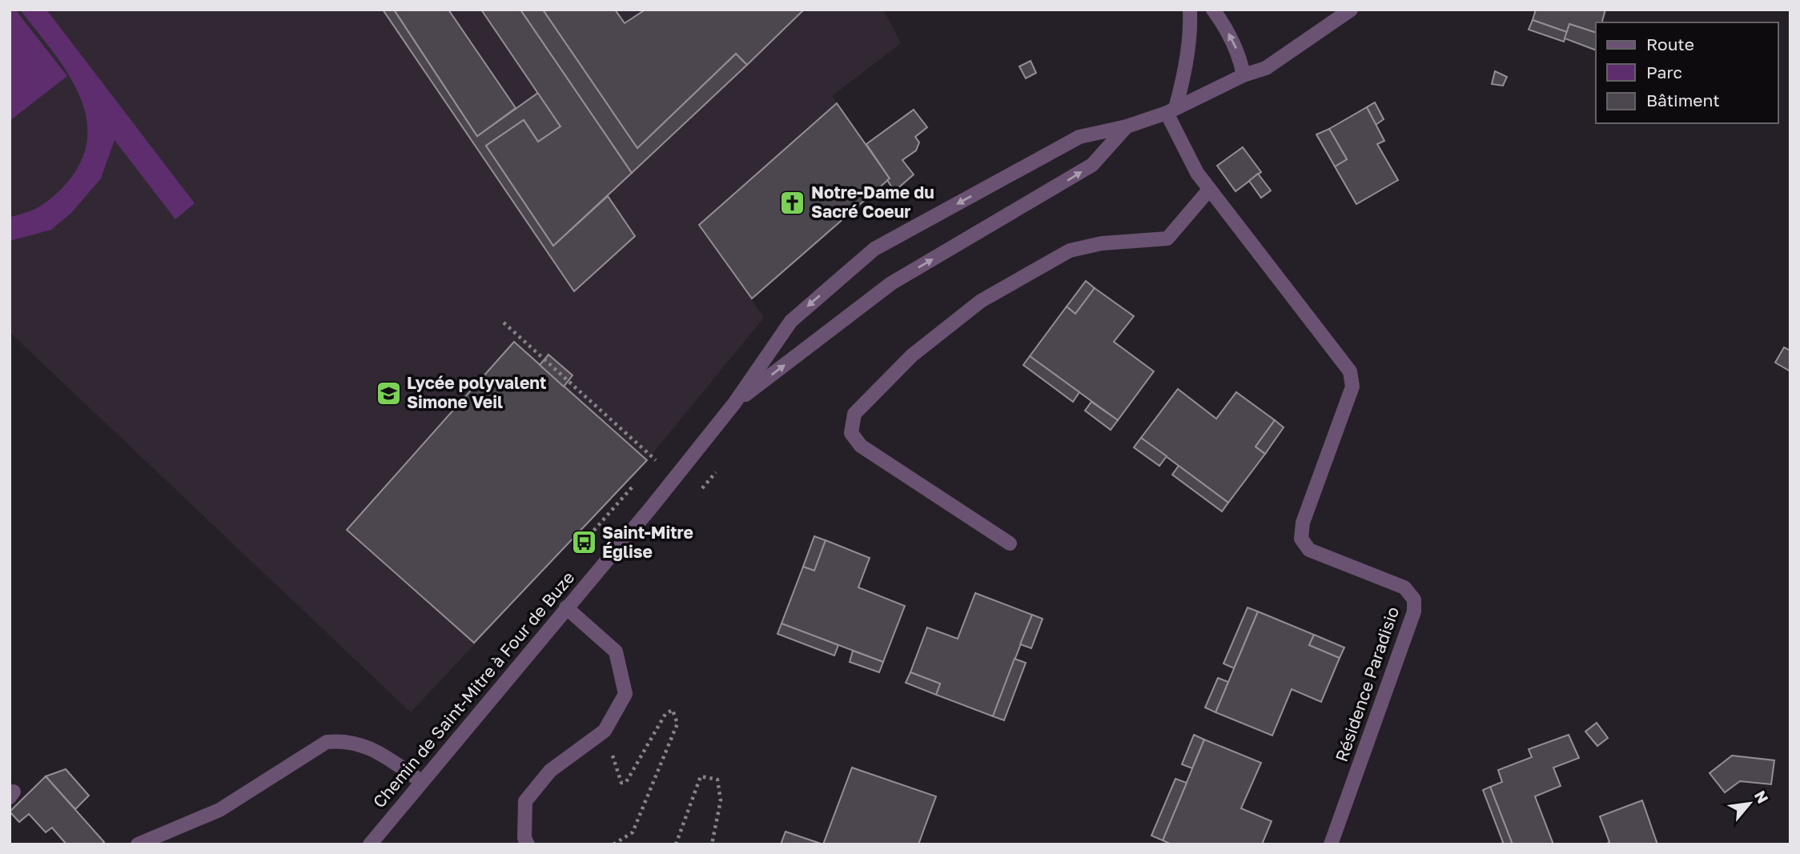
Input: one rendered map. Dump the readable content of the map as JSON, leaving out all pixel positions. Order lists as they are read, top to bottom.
{
  "streets": {
    "street": ["Résidence Paradisio", "Chemin de Saint-Mitre à Four de Buze"]
  },
  "crossings": [
    ["Résidence Paradisio", "Chemin de Saint-Mitre à Four de Buze"]
  ],
  "places": {
    "church": ["Notre-Dame du Sacré Coeur"],
    "school or university": ["Lycée polyvalent Simone Veil"],
    "bus stop": ["Saint-Mitre Église"]
  },
  "legend": ["Route", "Parc", "Bâtiment"],
  "north": "top right"
}
